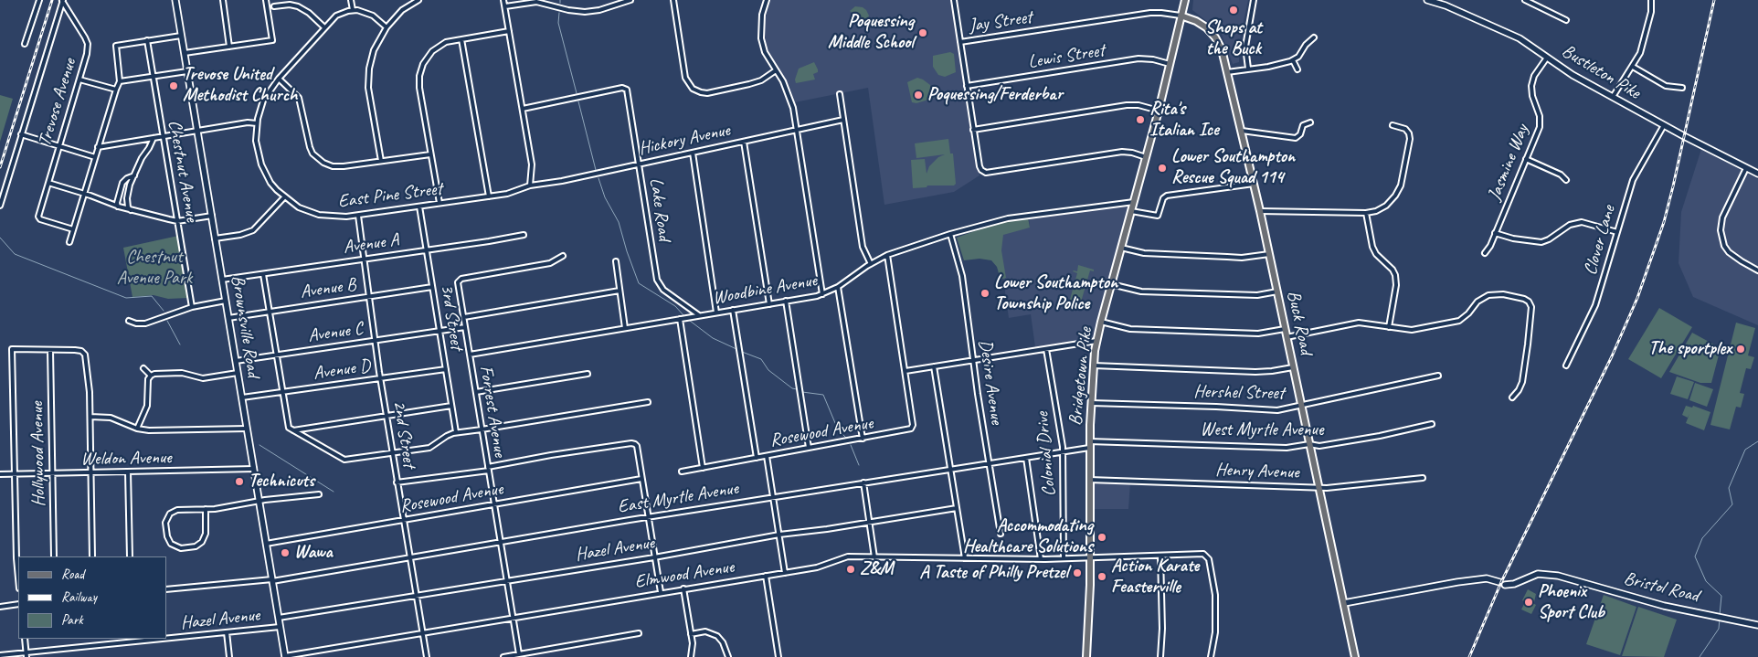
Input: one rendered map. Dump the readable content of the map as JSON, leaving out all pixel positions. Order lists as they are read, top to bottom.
{
  "streets": {
    "main road": [
      "Bustleton Pike",
      "Buck Road",
      "Brownsville Road",
      "Bridgetown Pike",
      "Bristol Road"
    ],
    "street": [
      "Jay Street",
      "Lewis Street",
      "Trevose Avenue",
      "Hickory Avenue",
      "Jasmine Way",
      "Chestnut Avenue",
      "East Pine Street",
      "Lake Road",
      "Clover Lane",
      "Avenue A",
      "Avenue B",
      "Woodbine Avenue",
      "3rd Street",
      "Avenue C",
      "Avenue D",
      "Desire Avenue",
      "Hershel Street",
      "Forrest Avenue",
      "West Myrtle Avenue",
      "Rosewood Avenue",
      "2nd Street",
      "Hollywood Avenue",
      "Colonial Drive",
      "Weldon Avenue",
      "Henry Avenue",
      "East Myrtle Avenue",
      "Hazel Avenue",
      "Elmwood Avenue"
    ]
  },
  "crossings": [
    ["Jay Street", "Buck Road"],
    ["Jay Street", "Bridgetown Pike"],
    ["Lewis Street", "Bridgetown Pike"],
    ["Bustleton Pike", "Jasmine Way"],
    ["Bustleton Pike", "Clover Lane"],
    ["Hickory Avenue", "East Pine Street"],
    ["Hickory Avenue", "Lake Road"],
    ["East Pine Street", "3rd Street"],
    ["East Pine Street", "2nd Street"],
    ["Lake Road", "Woodbine Avenue"],
    ["Avenue A", "3rd Street"],
    ["Avenue A", "Brownsville Road"],
    ["Avenue A", "2nd Street"],
    ["Avenue B", "3rd Street"],
    ["Avenue B", "Brownsville Road"],
    ["Avenue B", "2nd Street"],
    ["Woodbine Avenue", "Bridgetown Pike"],
    ["Woodbine Avenue", "Desire Avenue"],
    ["Woodbine Avenue", "Forrest Avenue"],
    ["3rd Street", "Avenue C"],
    ["3rd Street", "Avenue D"],
    ["Buck Road", "Bridgetown Pike"],
    ["Buck Road", "Hershel Street"],
    ["Buck Road", "West Myrtle Avenue"],
    ["Buck Road", "Henry Avenue"],
    ["Buck Road", "Bristol Road"],
    ["Brownsville Road", "Avenue C"],
    ["Brownsville Road", "Avenue D"],
    ["Brownsville Road", "Rosewood Avenue"],
    ["Brownsville Road", "Weldon Avenue"],
    ["Brownsville Road", "East Myrtle Avenue"],
    ["Brownsville Road", "Hazel Avenue"],
    ["Brownsville Road", "Elmwood Avenue"],
    ["Avenue C", "Forrest Avenue"],
    ["Avenue C", "2nd Street"],
    ["Avenue D", "2nd Street"],
    ["Bridgetown Pike", "Hershel Street"],
    ["Bridgetown Pike", "West Myrtle Avenue"],
    ["Bridgetown Pike", "Henry Avenue"],
    ["Bridgetown Pike", "East Myrtle Avenue"],
    ["Bridgetown Pike", "Elmwood Avenue"],
    ["Desire Avenue", "East Myrtle Avenue"],
    ["Forrest Avenue", "Rosewood Avenue"],
    ["Forrest Avenue", "East Myrtle Avenue"],
    ["Forrest Avenue", "Hazel Avenue"],
    ["Forrest Avenue", "Elmwood Avenue"],
    ["West Myrtle Avenue", "East Myrtle Avenue"],
    ["Rosewood Avenue", "2nd Street"],
    ["2nd Street", "East Myrtle Avenue"],
    ["2nd Street", "Hazel Avenue"],
    ["2nd Street", "Elmwood Avenue"],
    ["Hollywood Avenue", "Weldon Avenue"],
    ["Colonial Drive", "East Myrtle Avenue"],
    ["Colonial Drive", "Elmwood Avenue"]
  ],
  "parks": ["Chestnut Avenue Park"],
  "places": [
    "Shops at the Buck",
    "Poquessing Middle School",
    "Trevose United Methodist Church",
    "Poquessing/Ferderbar",
    "Rita's Italian Ice",
    "Lower Southampton Rescue Squad 114",
    "Lower Southampton Township Police",
    "The sportplex",
    "Technicuts",
    "Accommodating Healthcare Solutions",
    "Wawa",
    "Z&M",
    "A Taste of Philly Pretzel",
    "Action Karate Feasterville",
    "Phoenix Sport Club"
  ],
  "legend": ["Road", "Railway", "Park"]
}
